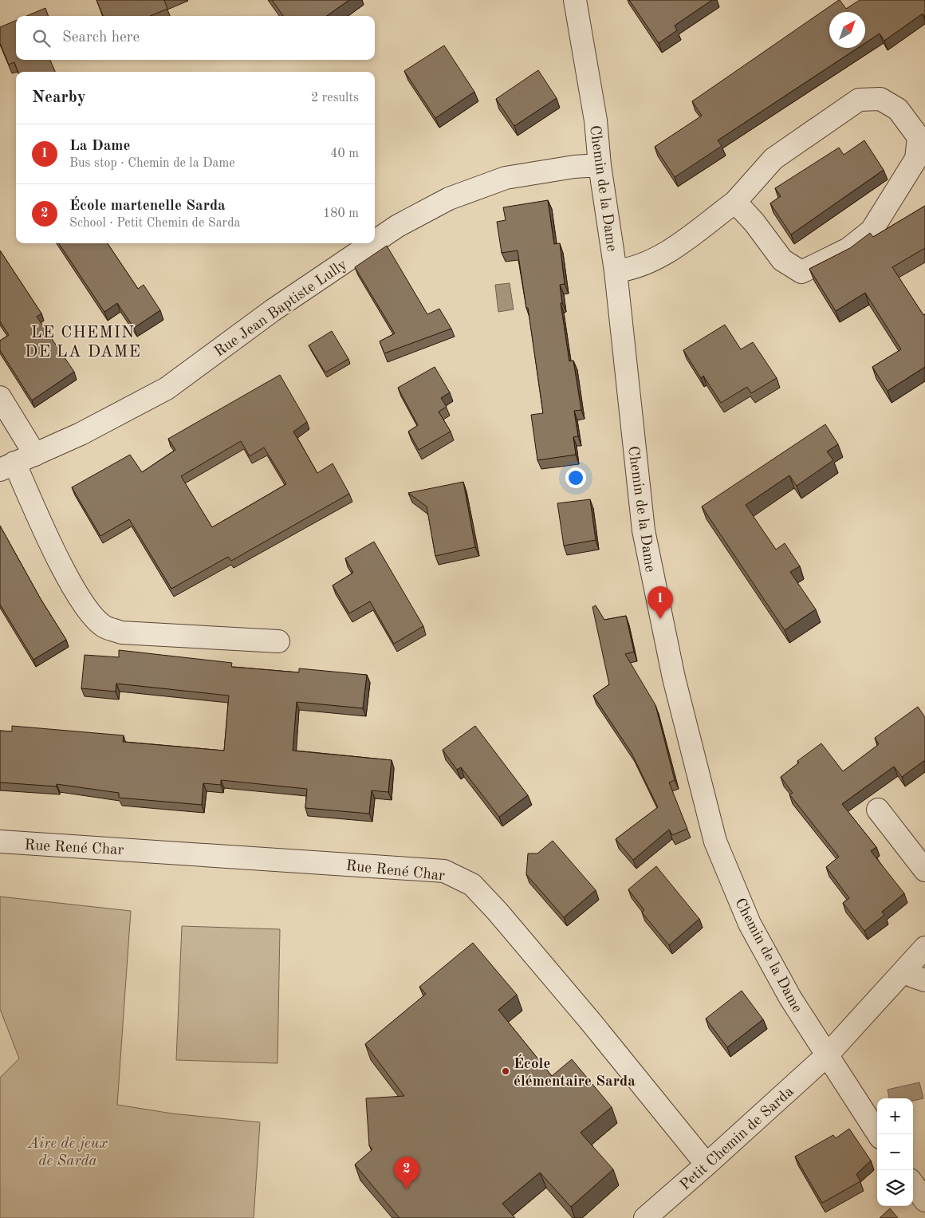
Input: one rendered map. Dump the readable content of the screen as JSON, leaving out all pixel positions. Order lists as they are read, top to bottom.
{
  "streets": {
    "street": [
      "Chemin de la Dame",
      "Rue Jean Baptiste Lully",
      "Rue René Char",
      "Petit Chemin de Sarda"
    ]
  },
  "crossings": [
    ["Chemin de la Dame", "Rue Jean Baptiste Lully"],
    ["Chemin de la Dame", "Petit Chemin de Sarda"],
    ["Rue René Char", "Petit Chemin de Sarda"]
  ],
  "districts": ["LE CHEMIN DE LA DAME"],
  "parks": ["Aire de jeux de Sarda"],
  "places": ["École élémentaire Sarda"],
  "north": "top right",
  "page": {
    "search": "Search here",
    "heading": ["Nearby", "2 results"],
    "list": [
      {
        "mark": "1",
        "name": "La Dame",
        "note": "Bus stop · Chemin de la Dame",
        "value": "40 m"
      },
      {
        "mark": "2",
        "name": "École martenelle Sarda",
        "note": "School · Petit Chemin de Sarda",
        "value": "180 m"
      }
    ],
    "pins": ["1", "2"],
    "map_buttons": ["+", "−"]
  }
}
